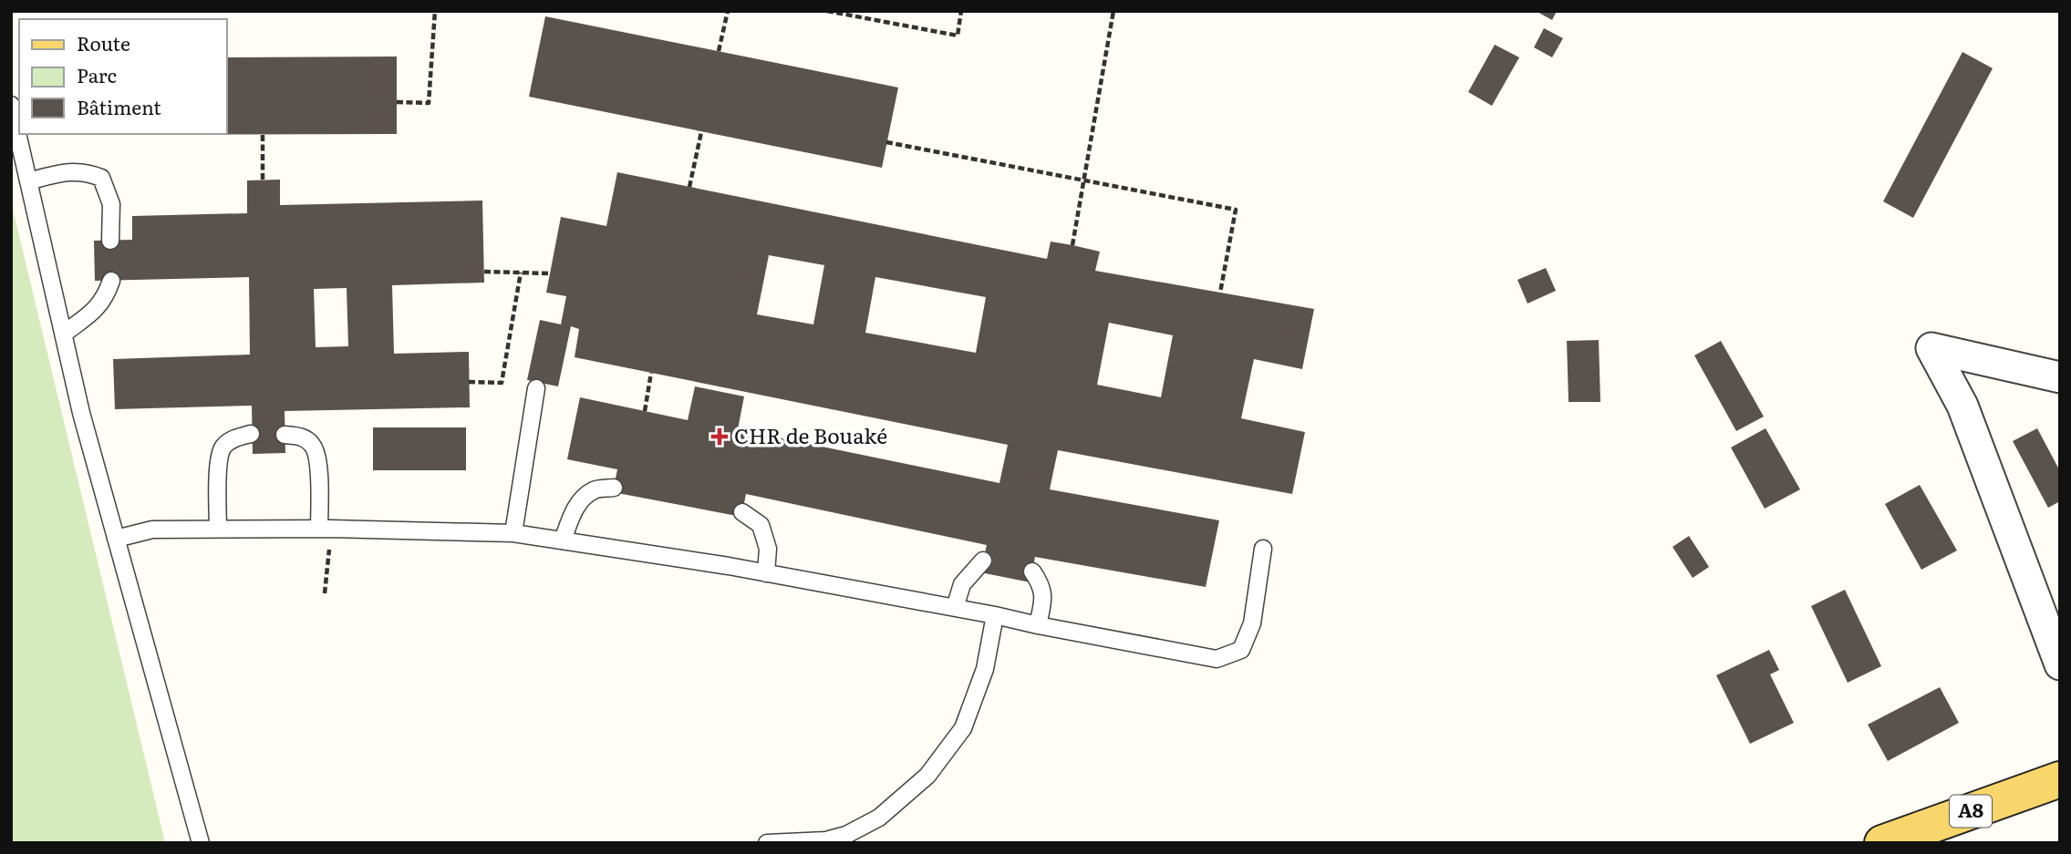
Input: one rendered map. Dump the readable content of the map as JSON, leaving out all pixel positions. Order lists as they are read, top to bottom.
{
  "streets": {
    "main road": ["A8"]
  },
  "places": {
    "health": ["CHR de Bouaké"]
  },
  "legend": ["Route", "Parc", "Bâtiment"]
}
